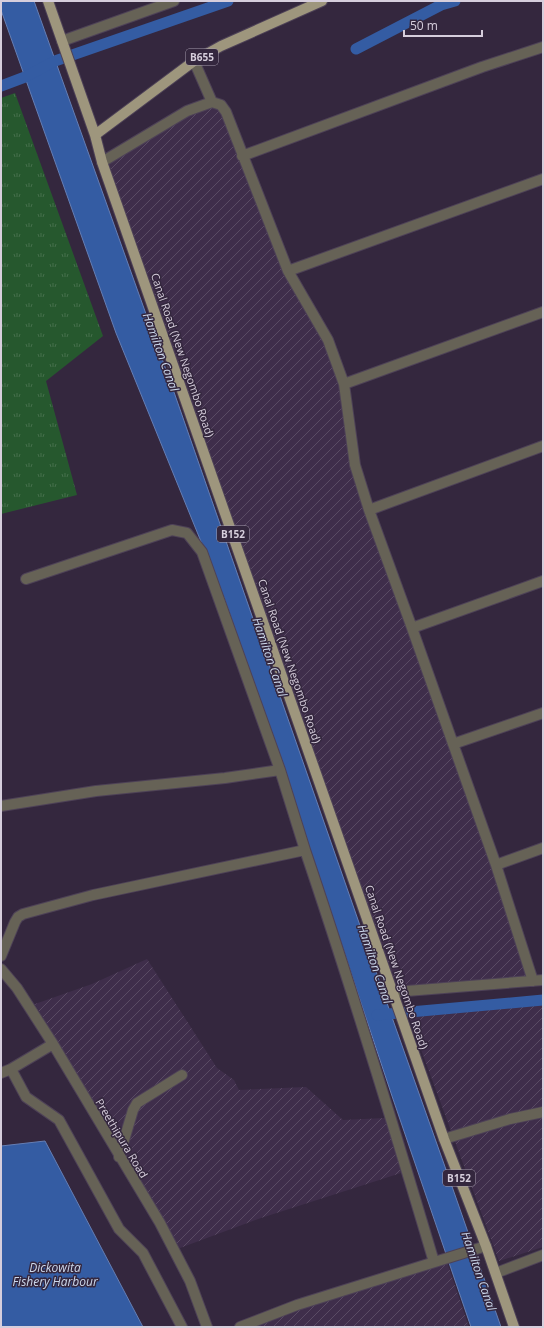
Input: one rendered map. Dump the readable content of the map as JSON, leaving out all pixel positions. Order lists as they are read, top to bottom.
{
  "streets": {
    "main road": ["B655", "Canal Road (New Negombo Road)", "B152"],
    "street": ["Preethipura Road"]
  },
  "crossings": [
    ["B655", "Canal Road (New Negombo Road)"]
  ],
  "water": ["Hamilton Canal", "Dickowita Fishery Harbour"],
  "scale_bar": "50 m"
}
